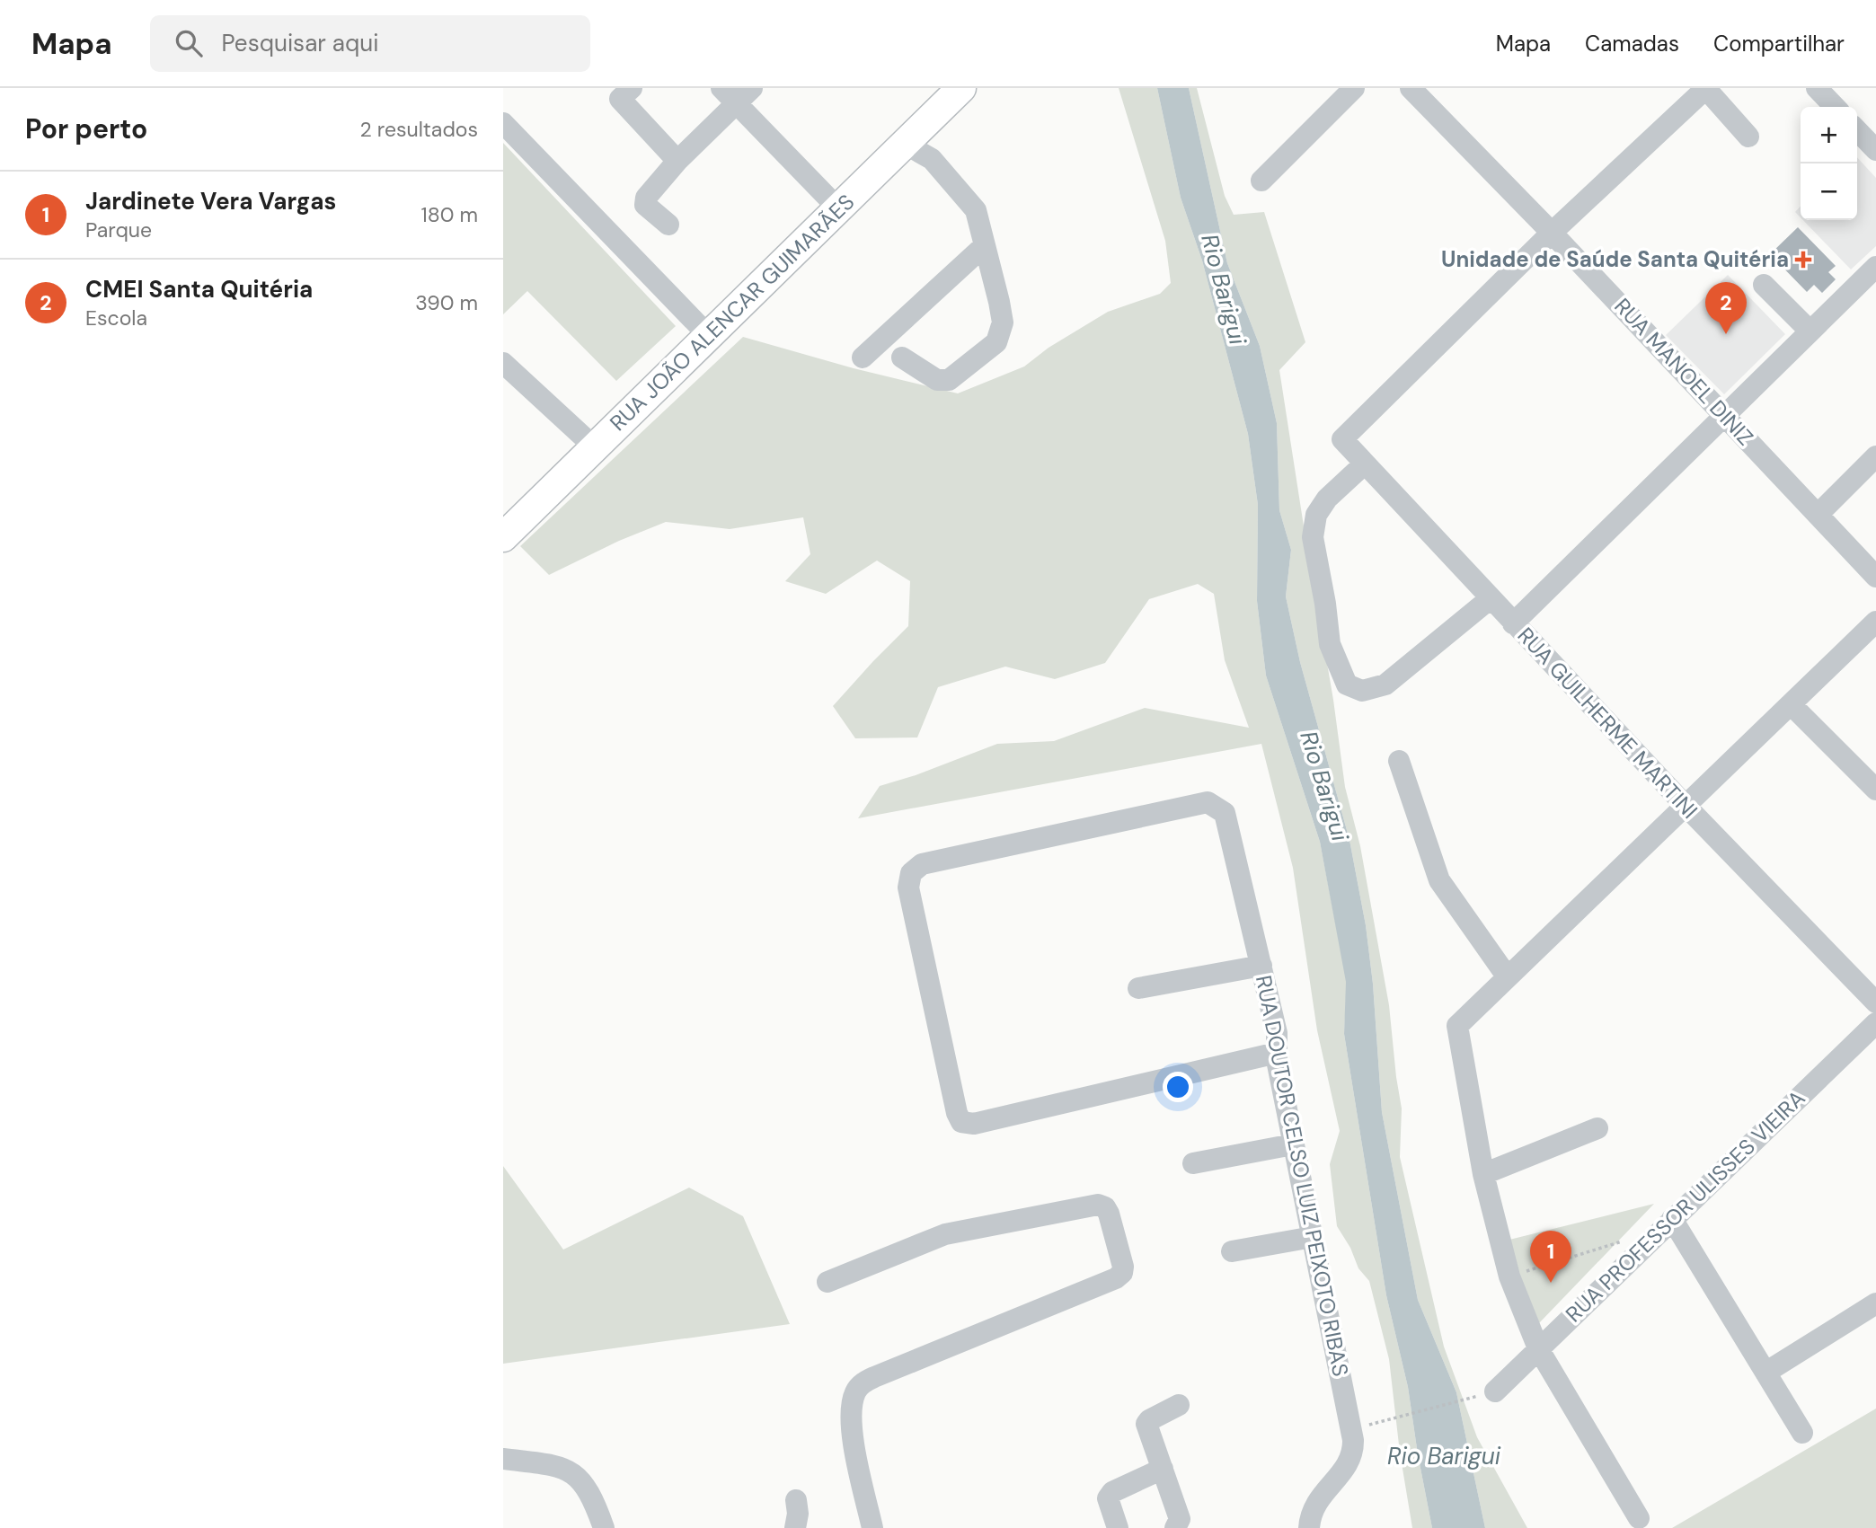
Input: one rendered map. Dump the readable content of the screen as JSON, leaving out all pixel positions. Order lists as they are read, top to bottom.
{
  "streets": {
    "main road": ["RUA JOÃO ALENCAR GUIMARÃES"],
    "street": [
      "RUA MANOEL DINIZ",
      "RUA GUILHERME MARTINI",
      "RUA DOUTOR CELSO LUIZ PEIXOTO RIBAS",
      "RUA PROFESSOR ULISSES VIEIRA"
    ]
  },
  "crossings": [
    ["RUA MANOEL DINIZ", "RUA GUILHERME MARTINI"]
  ],
  "water": ["Rio Barigui"],
  "places": {
    "health": ["Unidade de Saúde Santa Quitéria"]
  },
  "page": {
    "header": "Mapa",
    "search": "Pesquisar aqui",
    "nav": ["Mapa", "Camadas", "Compartilhar"],
    "heading": ["Por perto", "2 resultados"],
    "map_buttons": ["+", "−"],
    "list": [
      {
        "mark": "1",
        "name": "Jardinete Vera Vargas",
        "note": "Parque",
        "value": "180 m"
      },
      {
        "mark": "2",
        "name": "CMEI Santa Quitéria",
        "note": "Escola",
        "value": "390 m"
      }
    ],
    "pins": ["2", "1"]
  }
}
